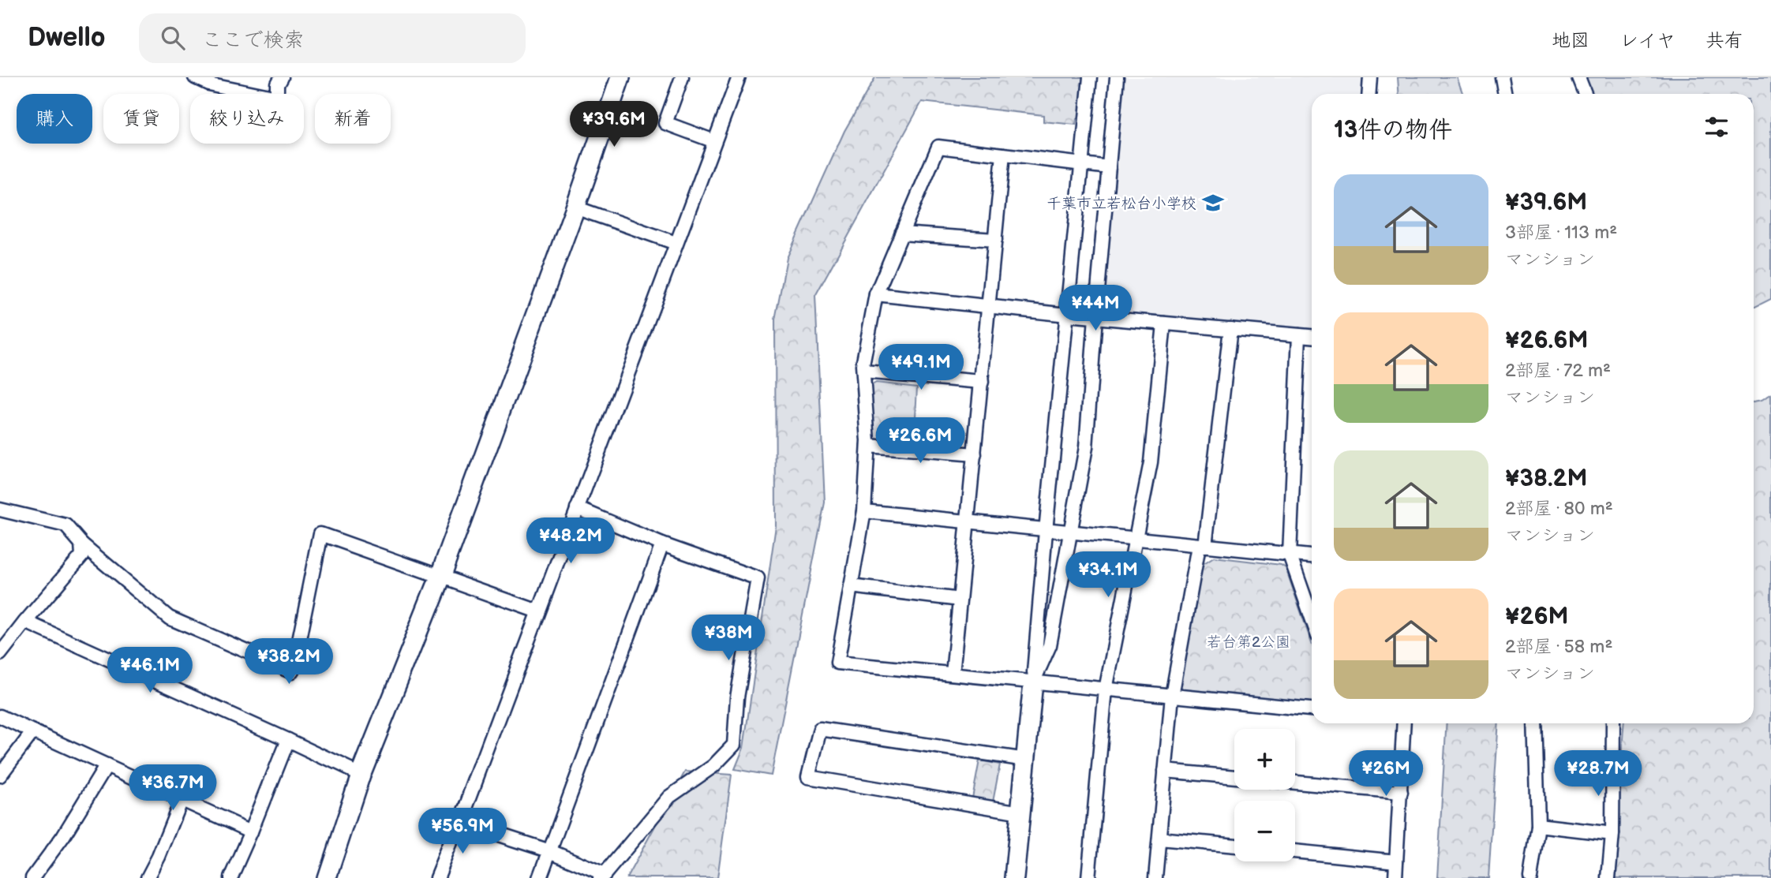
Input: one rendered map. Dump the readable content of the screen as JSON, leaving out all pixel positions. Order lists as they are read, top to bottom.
{
  "parks": ["若台第2公園"],
  "places": {
    "school or university": ["千葉市立若松台小学校"]
  },
  "page": {
    "header": "Dwello",
    "search": "ここで検索",
    "nav": ["地図", "レイヤ", "共有"],
    "chip": [
      "購入",
      "賃貸",
      "絞り込み",
      "新着"
    ],
    "heading": "13件の物件",
    "price": [
      "¥39.6M",
      "¥44M",
      "¥49.1M",
      "¥26.6M",
      "¥48.2M",
      "¥34.1M",
      "¥38M",
      "¥38.2M",
      "¥46.1M",
      "¥26M",
      "¥28.7M",
      "¥36.7M",
      "¥56.9M"
    ],
    "list": [
      {
        "name": "¥39.6M",
        "note": "3部屋 · 113 m² · マンション"
      },
      {
        "name": "¥26.6M",
        "note": "2部屋 · 72 m² · マンション"
      },
      {
        "name": "¥38.2M",
        "note": "2部屋 · 80 m² · マンション"
      },
      {
        "name": "¥26M",
        "note": "2部屋 · 58 m² · マンション"
      }
    ],
    "map_buttons": ["+", "−"]
  }
}
